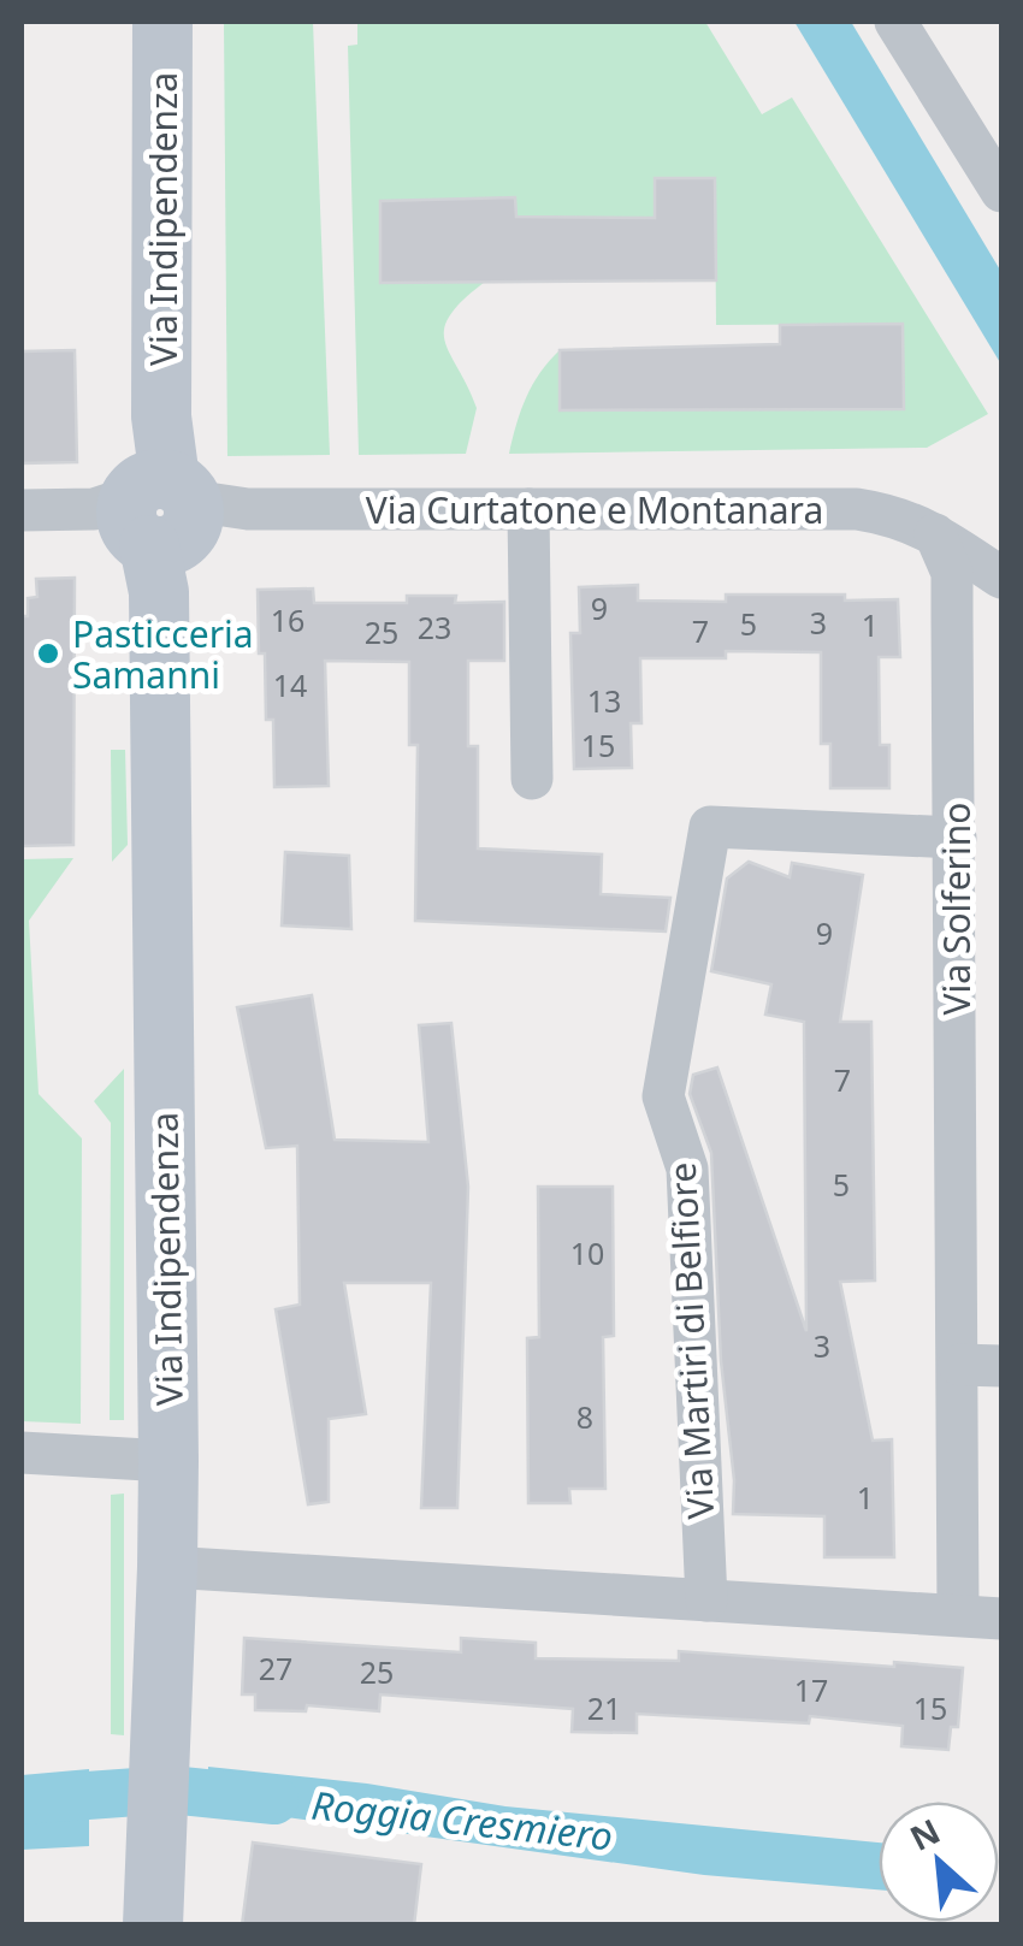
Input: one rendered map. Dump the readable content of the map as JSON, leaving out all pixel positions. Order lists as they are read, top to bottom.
{
  "streets": {
    "street": [
      "Via Indipendenza",
      "Via Curtatone e Montanara",
      "Via Solferino",
      "Via Martiri di Belfiore"
    ]
  },
  "crossings": [
    ["Via Indipendenza", "Via Curtatone e Montanara"],
    ["Via Curtatone e Montanara", "Via Solferino"],
    ["Via Solferino", "Via Martiri di Belfiore"]
  ],
  "water": ["Roggia Cresmiero"],
  "places": ["Pasticceria Samanni"],
  "house_numbers": [
    "9",
    "16",
    "3",
    "5",
    "1",
    "23",
    "7",
    "25",
    "14",
    "13",
    "15",
    "9",
    "7",
    "5",
    "10",
    "3",
    "8",
    "1",
    "27",
    "25",
    "17",
    "21",
    "15"
  ],
  "north": "top left"
}
